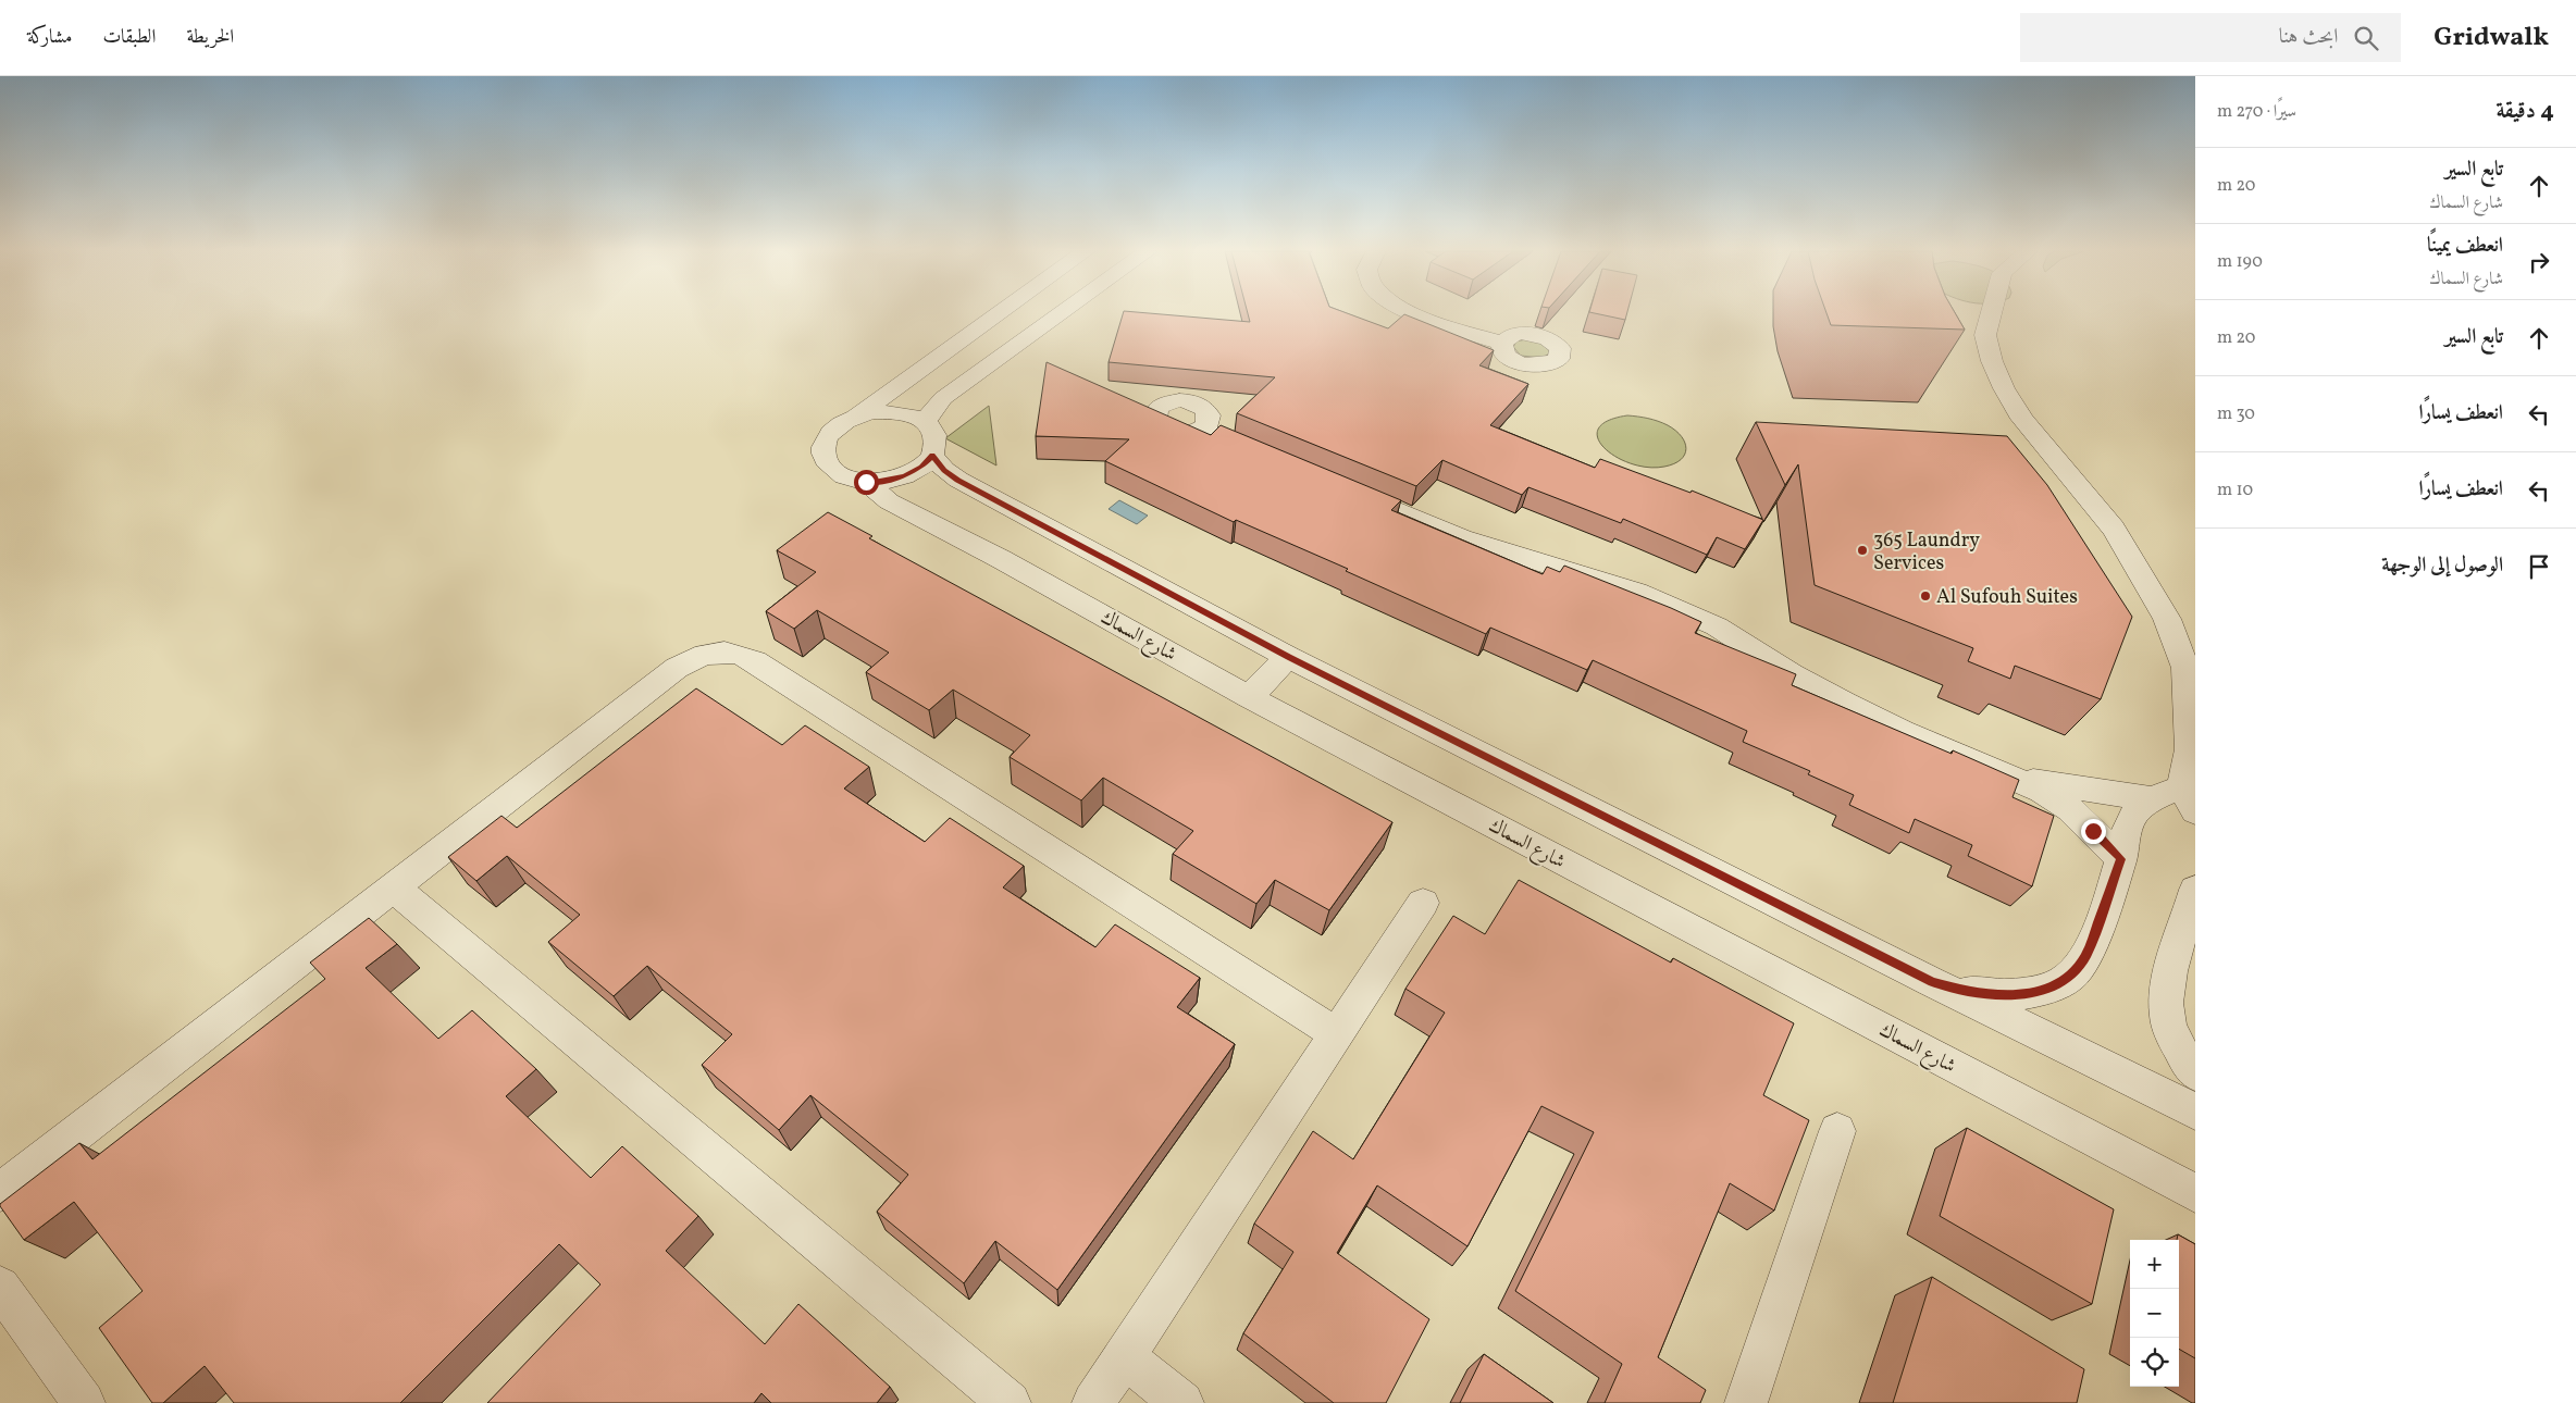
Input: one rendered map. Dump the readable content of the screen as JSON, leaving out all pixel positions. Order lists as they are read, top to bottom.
{
  "streets": {
    "street": ["شارع السماك"]
  },
  "places": ["365 Laundry Services", "Al Sufouh Suites"],
  "page": {
    "header": "Gridwalk",
    "search": "ابحث هنا",
    "nav": ["الخريطة", "الطبقات", "مشاركة"],
    "heading": ["4 دقيقة", "سيرًا · 270 m"],
    "list": [
      ["تابع السير", "شارع السماك", "20 m"],
      ["انعطف يمينًا", "شارع السماك", "190 m"],
      ["تابع السير", "20 m"],
      ["انعطف يسارًا", "30 m"],
      ["انعطف يسارًا", "10 m"],
      "الوصول إلى الوجهة"
    ],
    "map_buttons": ["+", "−"]
  }
}
